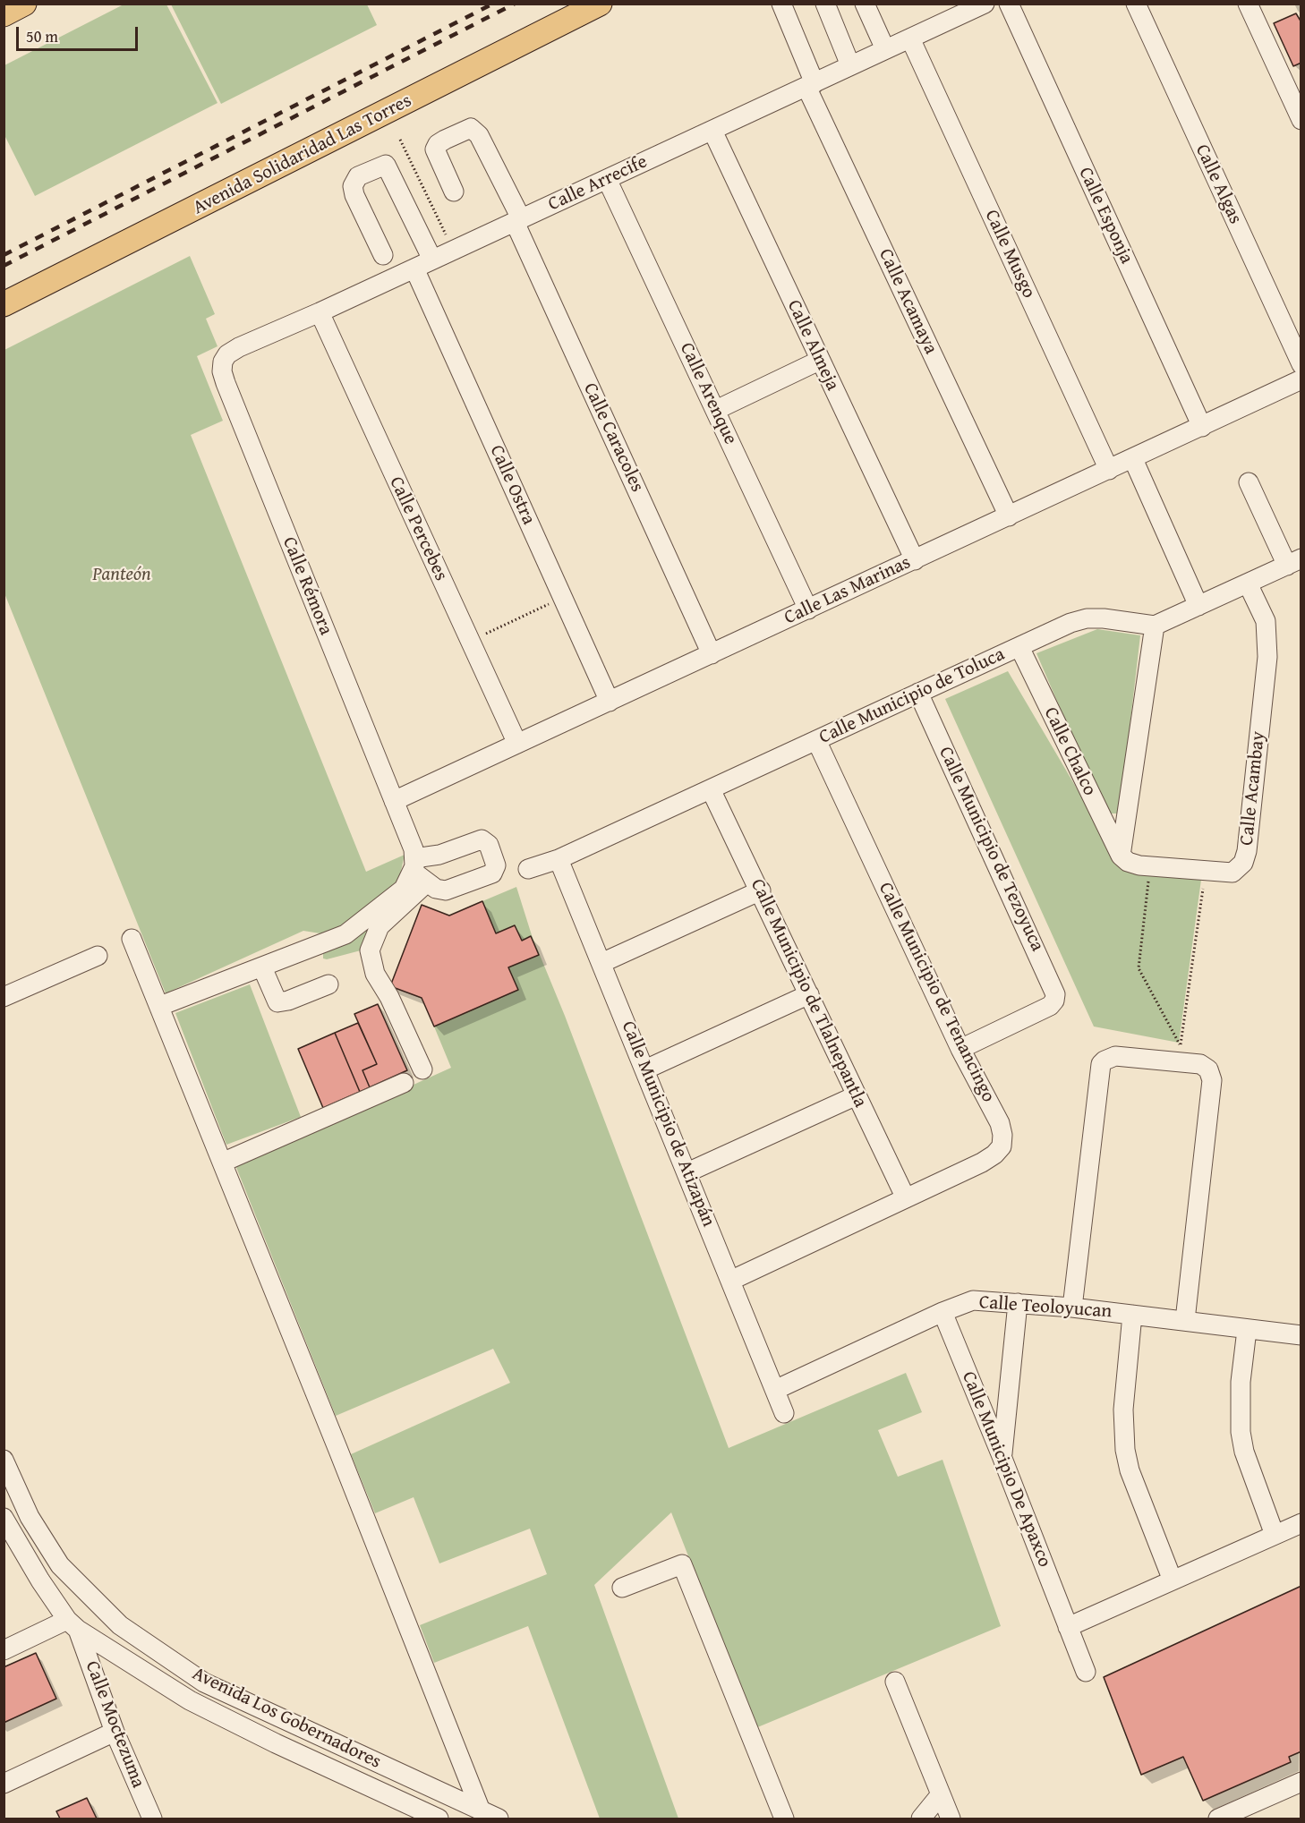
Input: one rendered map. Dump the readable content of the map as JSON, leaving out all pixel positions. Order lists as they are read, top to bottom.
{
  "streets": {
    "main road": ["Avenida Solidaridad Las Torres"],
    "street": [
      "Calle Arrecife",
      "Calle Algas",
      "Calle Esponja",
      "Calle Musgo",
      "Calle Acamaya",
      "Calle Almeja",
      "Calle Arenque",
      "Calle Caracoles",
      "Calle Ostra",
      "Calle Percebes",
      "Calle Rémora",
      "Calle Las Marinas",
      "Calle Municipio de Toluca",
      "Calle Chalco",
      "Calle Acambay",
      "Calle Municipio de Tezoyuca",
      "Calle Municipio de Tenancingo",
      "Calle Municipio de Tlalnepantla",
      "Calle Municipio de Atizapán",
      "Calle Teoloyucan",
      "Calle Municipio De Apaxco",
      "Avenida Los Gobernadores",
      "Calle Moctezuma"
    ]
  },
  "crossings": [
    ["Calle Arrecife", "Calle Musgo"],
    ["Calle Arrecife", "Calle Acamaya"],
    ["Calle Arrecife", "Calle Almeja"],
    ["Calle Arrecife", "Calle Arenque"],
    ["Calle Arrecife", "Calle Caracoles"],
    ["Calle Arrecife", "Calle Ostra"],
    ["Calle Arrecife", "Calle Percebes"],
    ["Calle Arrecife", "Calle Rémora"],
    ["Calle Esponja", "Calle Las Marinas"],
    ["Calle Musgo", "Calle Las Marinas"],
    ["Calle Acamaya", "Calle Las Marinas"],
    ["Calle Almeja", "Calle Las Marinas"],
    ["Calle Arenque", "Calle Las Marinas"],
    ["Calle Caracoles", "Calle Las Marinas"],
    ["Calle Ostra", "Calle Las Marinas"],
    ["Calle Percebes", "Calle Las Marinas"],
    ["Calle Rémora", "Calle Las Marinas"],
    ["Calle Municipio de Toluca", "Calle Chalco"],
    ["Calle Municipio de Toluca", "Calle Municipio de Tezoyuca"],
    ["Calle Municipio de Toluca", "Calle Municipio de Tenancingo"],
    ["Calle Municipio de Toluca", "Calle Municipio de Tlalnepantla"],
    ["Calle Municipio de Toluca", "Calle Municipio de Atizapán"],
    ["Calle Chalco", "Calle Acambay"],
    ["Calle Municipio de Tezoyuca", "Calle Municipio de Tenancingo"],
    ["Calle Municipio de Tenancingo", "Calle Municipio de Tlalnepantla"],
    ["Calle Municipio de Atizapán", "Calle Teoloyucan"],
    ["Calle Teoloyucan", "Calle Municipio De Apaxco"],
    ["Avenida Los Gobernadores", "Calle Moctezuma"]
  ],
  "parks": ["Panteón"],
  "scale_bar": "50 m"
}
